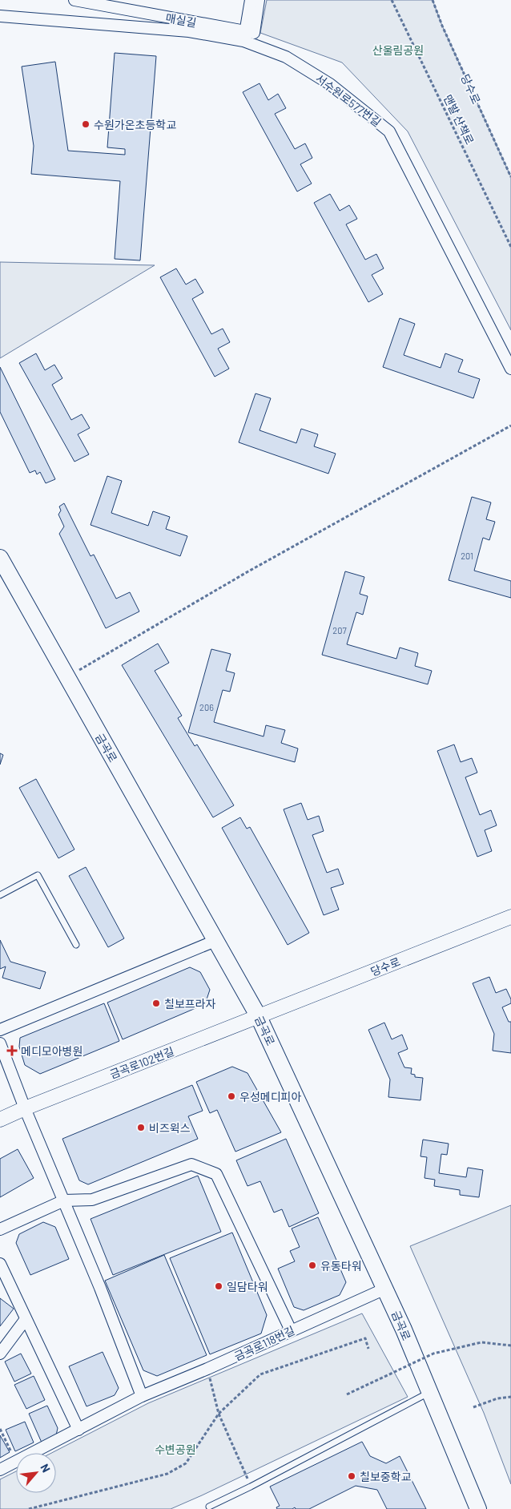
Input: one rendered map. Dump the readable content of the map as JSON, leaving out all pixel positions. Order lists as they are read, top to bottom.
{
  "streets": {
    "main road": ["금곡로"],
    "street": [
      "매실길",
      "당수로",
      "서수원로577번길",
      "금곡로102번길",
      "금곡로118번길"
    ],
    "path": ["맨발 산책로"]
  },
  "crossings": [
    ["매실길", "서수원로577번길"],
    ["당수로", "금곡로"],
    ["당수로", "금곡로102번길"],
    ["금곡로", "금곡로102번길"],
    ["금곡로", "금곡로118번길"]
  ],
  "parks": ["산울림공원", "수변공원"],
  "places": {
    "other": [
      "수원가온초등학교",
      "칠보프라자",
      "우성메디피아",
      "비즈윅스",
      "유동타워",
      "일담타워",
      "칠보중학교"
    ],
    "health": ["메디모아병원"]
  },
  "house_numbers": ["201", "207", "206"],
  "north": "top right"
}
